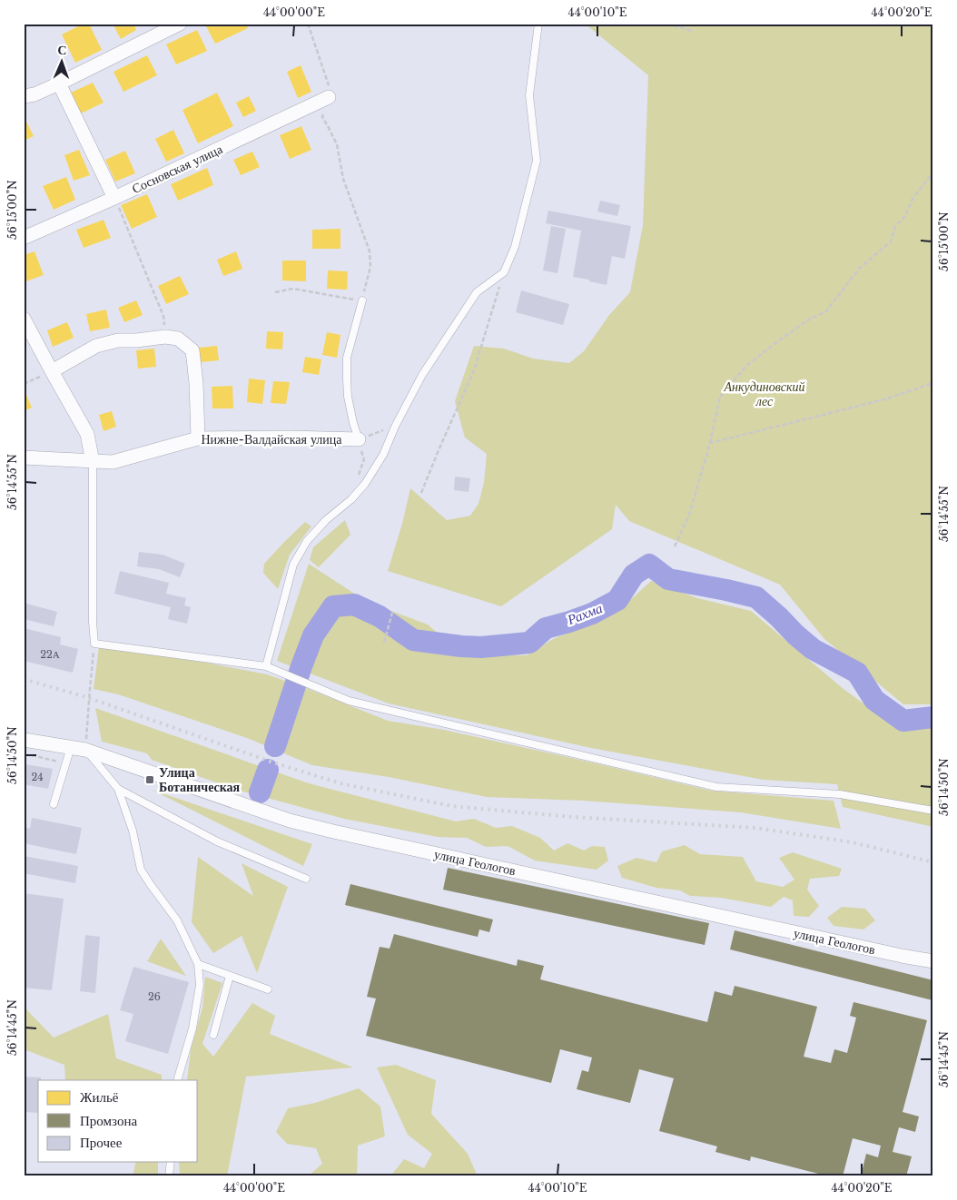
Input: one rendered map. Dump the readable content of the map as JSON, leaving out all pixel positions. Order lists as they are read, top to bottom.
{
  "streets": {
    "street": ["Сосновская улица", "Нижне-Валдайская улица", "улица Геологов"]
  },
  "water": ["Рахма"],
  "parks": ["Анкудиновский лес"],
  "places": {
    "transit": ["Улица Ботаническая"]
  },
  "house_numbers": ["22А", "24", "26"],
  "legend": ["Жильё", "Промзона", "Прочее"],
  "north": "top",
  "coordinates": [
    "44°00'00\"E",
    "44°00'10\"E",
    "44°00'20\"E",
    "56°15'00\"N",
    "56°14'55\"N",
    "56°14'50\"N",
    "56°14'45\"N"
  ]
}
